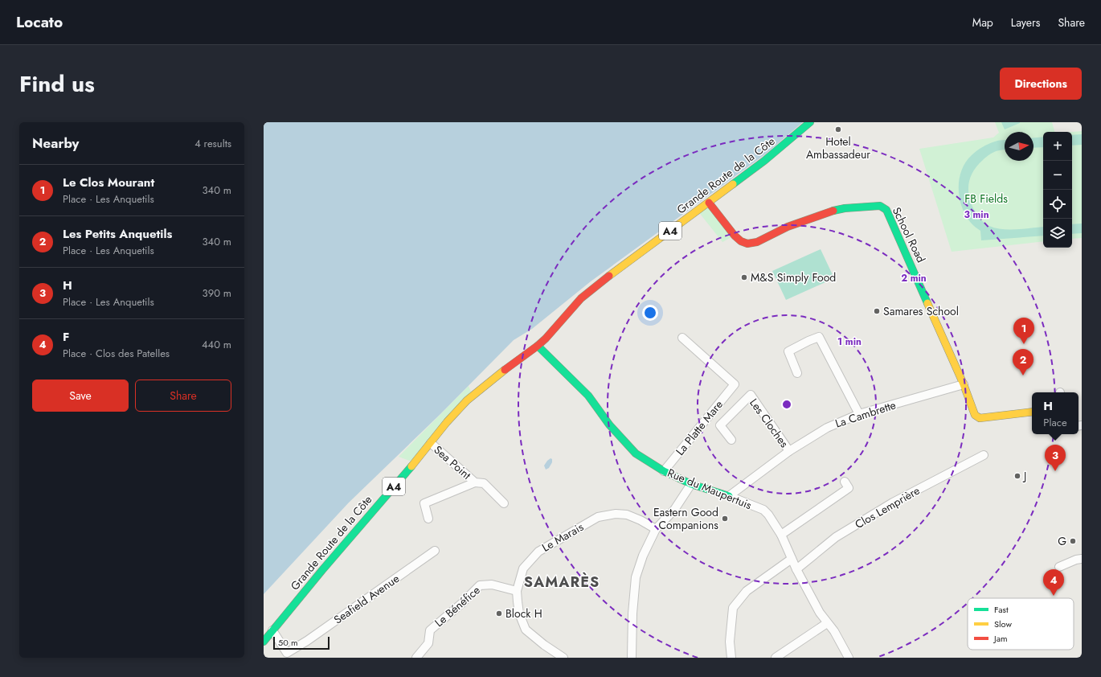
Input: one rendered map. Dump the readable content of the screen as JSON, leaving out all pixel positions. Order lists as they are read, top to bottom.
{
  "streets": {
    "main road": [
      "Grande Route de la Côte",
      "A4",
      "School Road",
      "Rue du Maupertuis"
    ],
    "street": [
      "La Cambrette",
      "Les Cloches",
      "La Platte Mare",
      "Sea Point",
      "Clos Lemprière",
      "Le Marais",
      "Seafield Avenue",
      "Le Bénéfice"
    ]
  },
  "crossings": [
    ["Grande Route de la Côte", "School Road"],
    ["Grande Route de la Côte", "Sea Point"],
    ["Grande Route de la Côte", "Rue du Maupertuis"],
    ["Grande Route de la Côte", "Seafield Avenue"],
    ["School Road", "La Cambrette"],
    ["La Cambrette", "Les Cloches"],
    ["La Cambrette", "Rue du Maupertuis"],
    ["La Platte Mare", "Rue du Maupertuis"],
    ["Rue du Maupertuis", "Clos Lemprière"],
    ["Le Marais", "Le Bénéfice"]
  ],
  "districts": ["SAMARÈS"],
  "parks": ["FB Fields"],
  "places": [
    "Hotel Ambassadeur",
    "M&S Simply Food",
    "Samares School",
    "J",
    "Eastern Good Companions",
    "G",
    "Block H"
  ],
  "legend": ["Fast", "Slow", "Jam"],
  "scale_bar": "50 m",
  "north": "right",
  "page": {
    "header": "Locato",
    "nav": ["Map", "Layers", "Share"],
    "title": "Find us",
    "buttons": [
      "Directions",
      ["Save", "Share"]
    ],
    "heading": ["Nearby", "4 results"],
    "map_buttons": ["+", "−"],
    "list": [
      {
        "mark": "1",
        "name": "Le Clos Mourant",
        "note": "Place · Les Anquetils",
        "value": "340 m"
      },
      {
        "mark": "2",
        "name": "Les Petits Anquetils",
        "note": "Place · Les Anquetils",
        "value": "340 m"
      },
      {
        "mark": "3",
        "name": "H",
        "note": "Place · Les Anquetils",
        "value": "390 m"
      },
      {
        "mark": "4",
        "name": "F",
        "note": "Place · Clos des Patelles",
        "value": "440 m"
      }
    ],
    "pins": [
      "1",
      "2",
      "3",
      "4"
    ],
    "popup": ["H", "Place"],
    "scale": "50 m"
  },
  "rings": ["3 min", "2 min", "1 min"]
}
